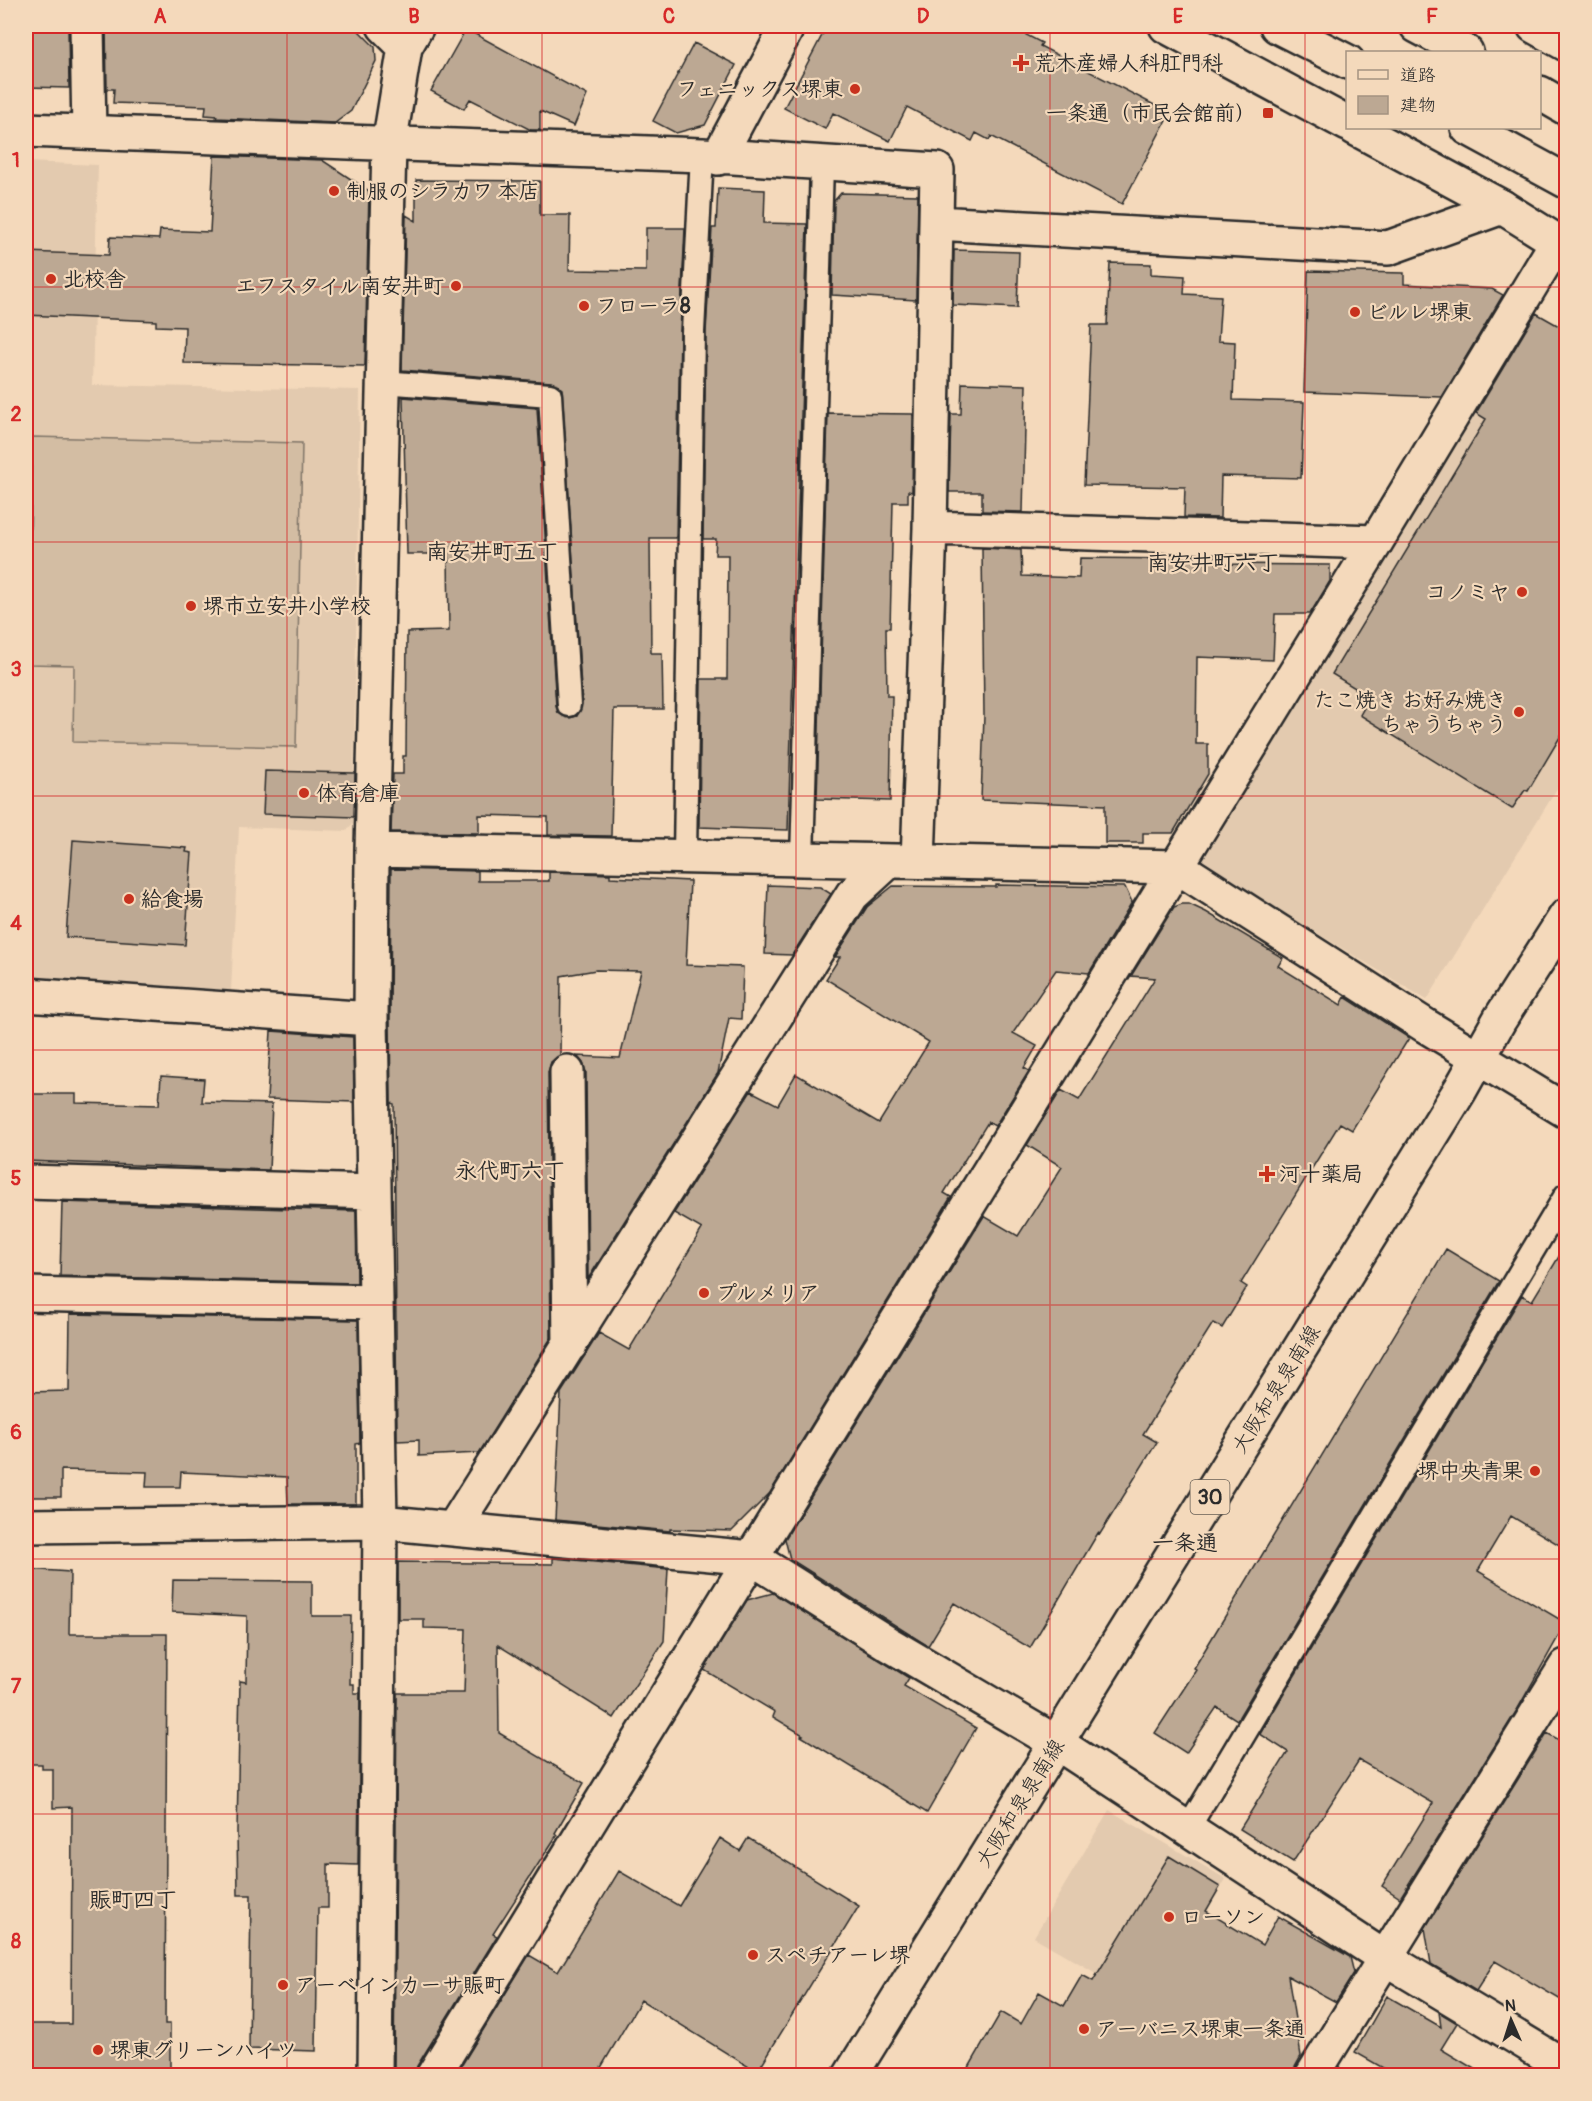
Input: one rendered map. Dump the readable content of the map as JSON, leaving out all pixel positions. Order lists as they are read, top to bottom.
{
  "streets": {
    "main road": ["大阪和泉泉南線", "30"]
  },
  "districts": [
    "南安井町五丁",
    "南安井町六丁",
    "永代町六丁",
    "一条通",
    "賑町四丁"
  ],
  "places": {
    "health": ["荒木産婦人科肛門科", "河十薬局"],
    "other": [
      "フェニックス堺東",
      "制服のシラカワ 本店",
      "北校舎",
      "エフスタイル南安井町",
      "フローラ8",
      "ビルレ堺東",
      "コノミヤ",
      "堺市立安井小学校",
      "たこ焼き お好み焼き ちゃうちゃう",
      "体育倉庫",
      "給食場",
      "プルメリア",
      "堺中央青果",
      "ローソン",
      "スペチアーレ堺",
      "アーベインカーサ賑町",
      "アーバニス堺東一条通",
      "堺東グリーンハイツ"
    ],
    "transit": ["一条通（市民会館前）"]
  },
  "legend": ["道路", "建物"],
  "north": "top",
  "grid": {
    "columns": [
      "A",
      "B",
      "C",
      "D",
      "E",
      "F"
    ],
    "rows": [
      "1",
      "2",
      "3",
      "4",
      "5",
      "6",
      "7",
      "8"
    ]
  }
}
